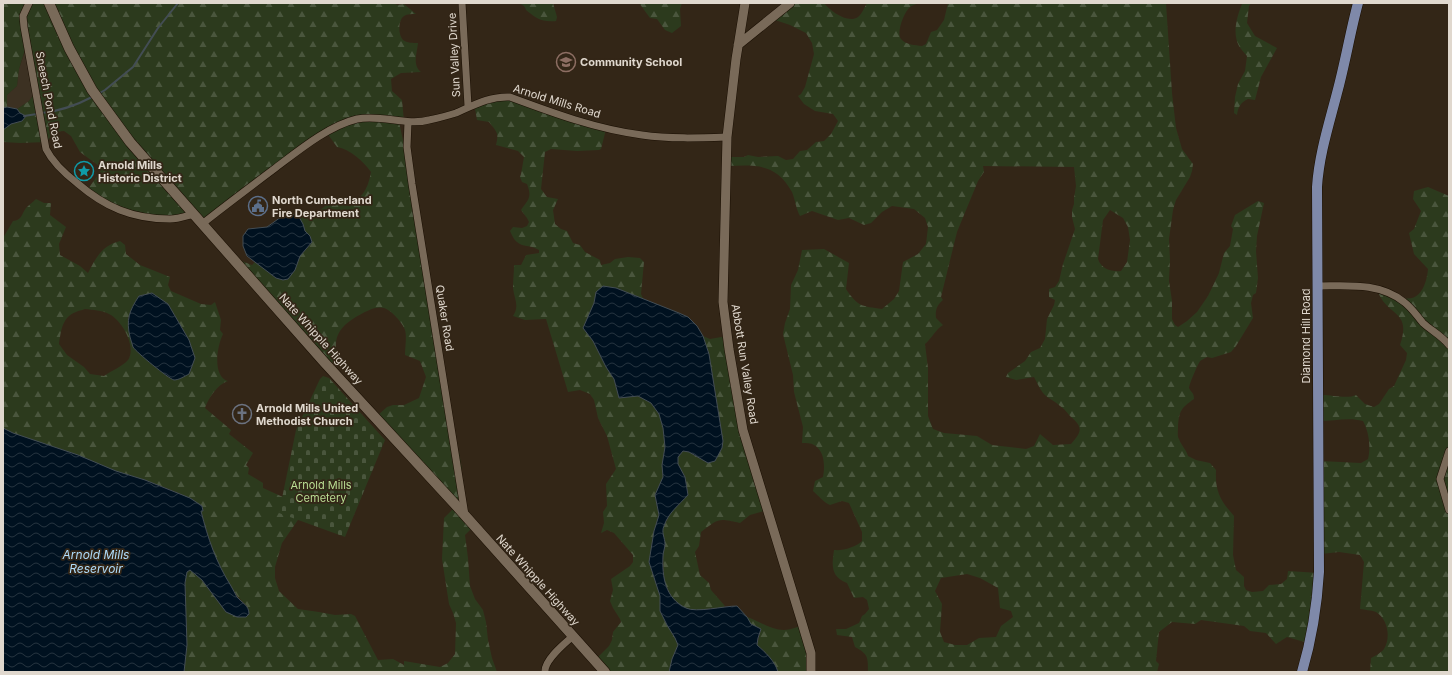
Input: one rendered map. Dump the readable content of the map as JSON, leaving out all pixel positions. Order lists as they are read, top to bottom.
{
  "streets": {
    "main road": ["Diamond Hill Road", "Nate Whipple Highway"],
    "street": [
      "Sun Valley Drive",
      "Sneech Pond Road",
      "Arnold Mills Road",
      "Quaker Road",
      "Abbott Run Valley Road"
    ]
  },
  "crossings": [
    ["Sun Valley Drive", "Arnold Mills Road"],
    ["Sneech Pond Road", "Nate Whipple Highway"],
    ["Arnold Mills Road", "Quaker Road"],
    ["Arnold Mills Road", "Nate Whipple Highway"],
    ["Arnold Mills Road", "Abbott Run Valley Road"],
    ["Quaker Road", "Nate Whipple Highway"]
  ],
  "water": ["Arnold Mills Reservoir"],
  "parks": ["Arnold Mills Cemetery"],
  "places": {
    "school or university": ["Community School"],
    "place": ["Arnold Mills Historic District"],
    "public building": ["North Cumberland Fire Department"],
    "church": ["Arnold Mills United Methodist Church"]
  }
}
